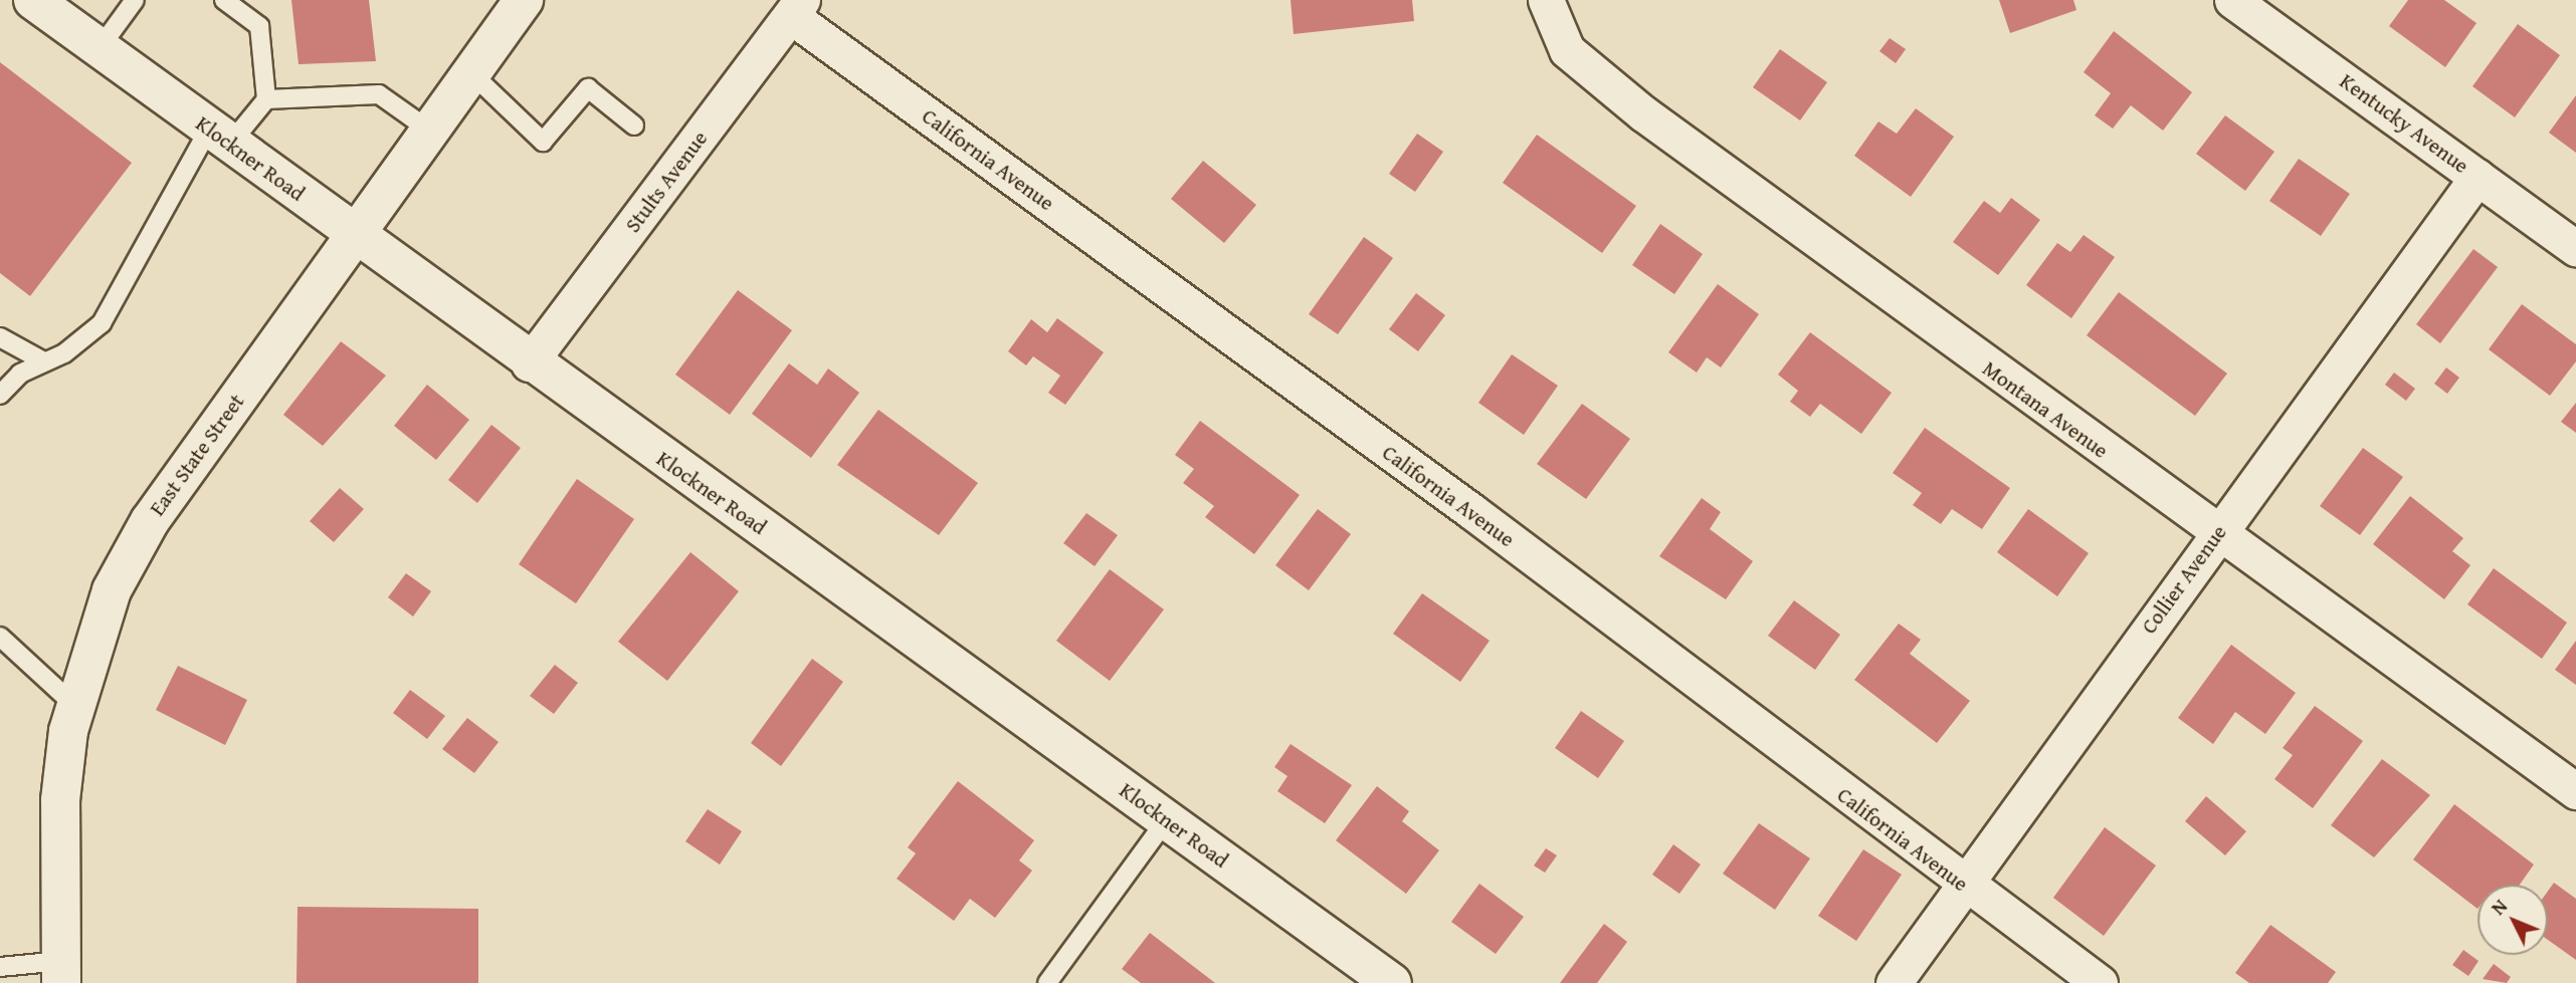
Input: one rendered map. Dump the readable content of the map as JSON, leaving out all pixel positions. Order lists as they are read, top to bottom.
{
  "streets": {
    "main road": ["Klockner Road", "East State Street"],
    "street": [
      "Kentucky Avenue",
      "California Avenue",
      "Stults Avenue",
      "Montana Avenue",
      "Collier Avenue"
    ]
  },
  "crossings": [
    ["Kentucky Avenue", "Collier Avenue"],
    ["Klockner Road", "Stults Avenue"],
    ["Klockner Road", "East State Street"],
    ["California Avenue", "Stults Avenue"],
    ["California Avenue", "Collier Avenue"],
    ["Montana Avenue", "Collier Avenue"]
  ],
  "north": "top left"
}
